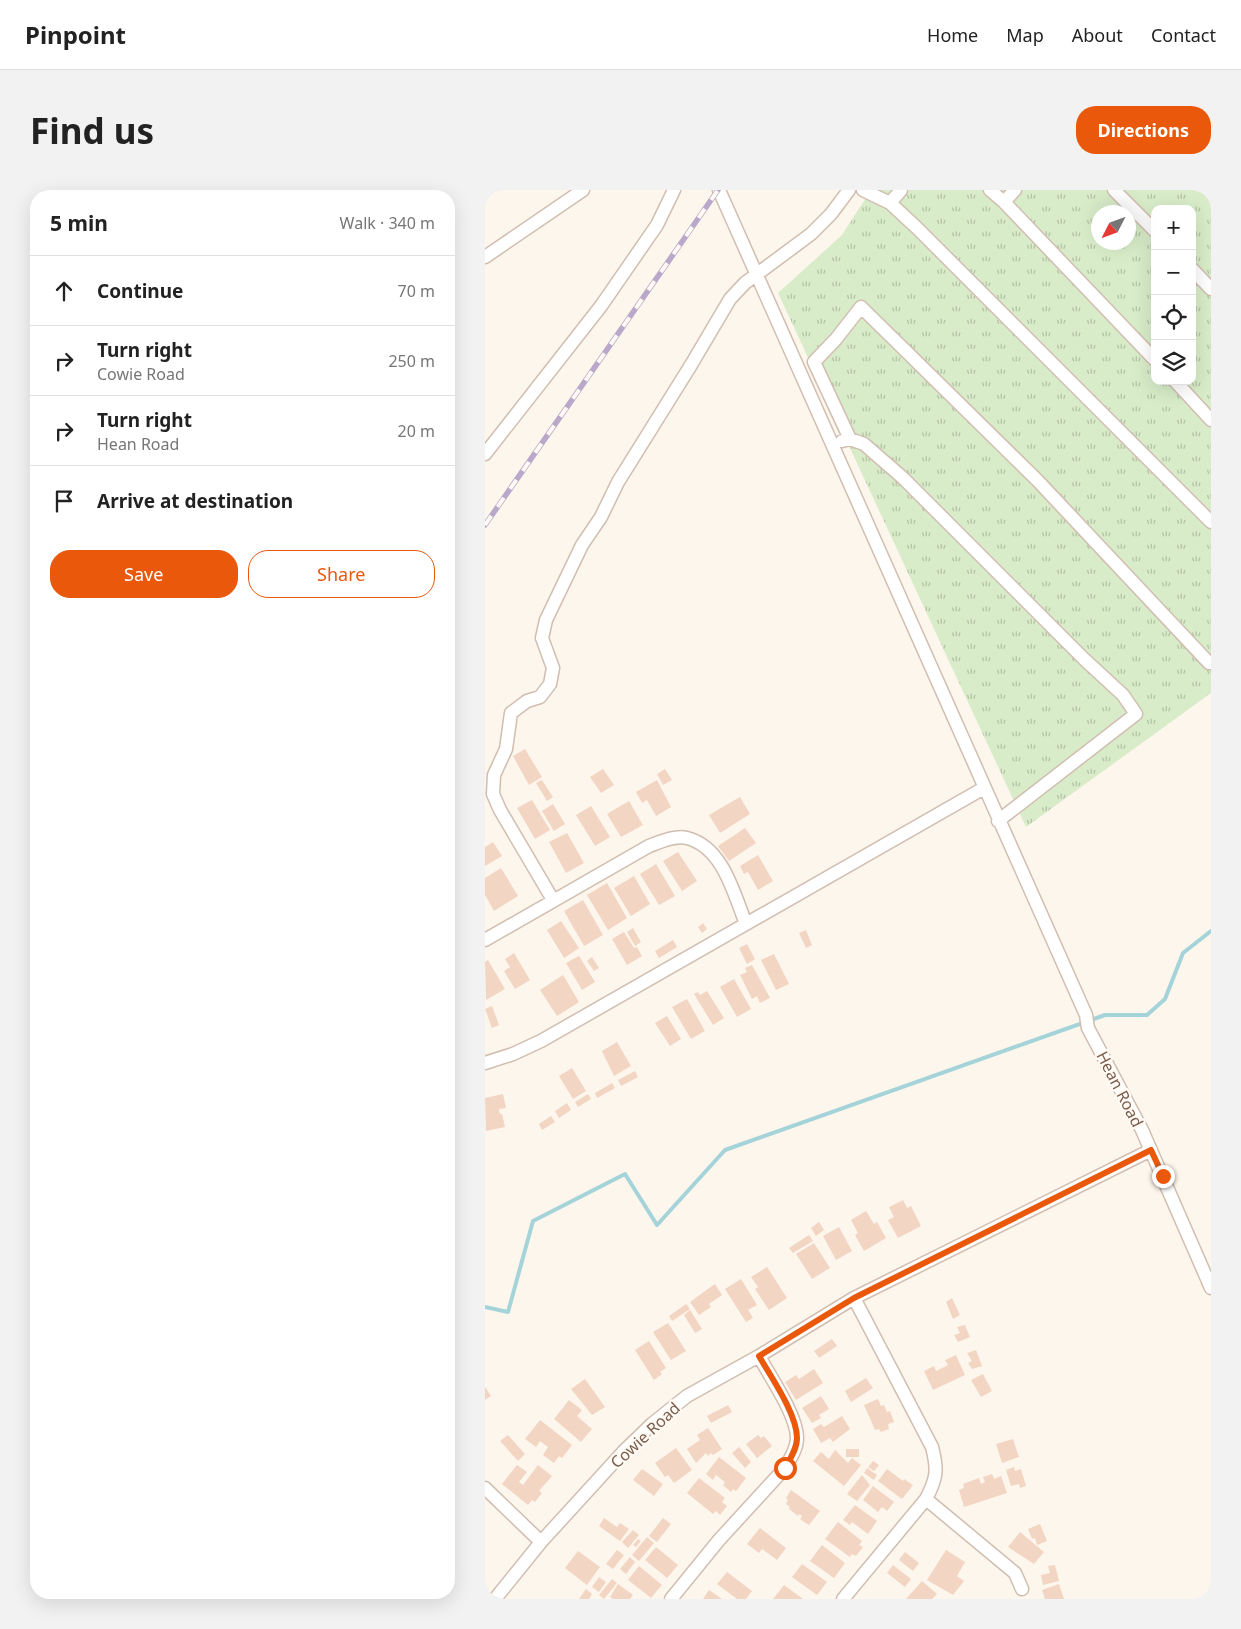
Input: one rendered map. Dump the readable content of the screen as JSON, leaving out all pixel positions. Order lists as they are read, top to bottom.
{
  "streets": {
    "street": ["Hean Road", "Cowie Road"]
  },
  "crossings": [
    ["Hean Road", "Cowie Road"]
  ],
  "north": "bottom left",
  "page": {
    "header": "Pinpoint",
    "nav": [
      "Home",
      "Map",
      "About",
      "Contact"
    ],
    "buttons": [
      "Directions",
      ["Save", "Share"]
    ],
    "title": "Find us",
    "heading": ["5 min", "Walk · 340 m"],
    "map_buttons": ["+", "−"],
    "list": [
      ["Continue", "70 m"],
      ["Turn right", "Cowie Road", "250 m"],
      ["Turn right", "Hean Road", "20 m"],
      "Arrive at destination"
    ]
  }
}
